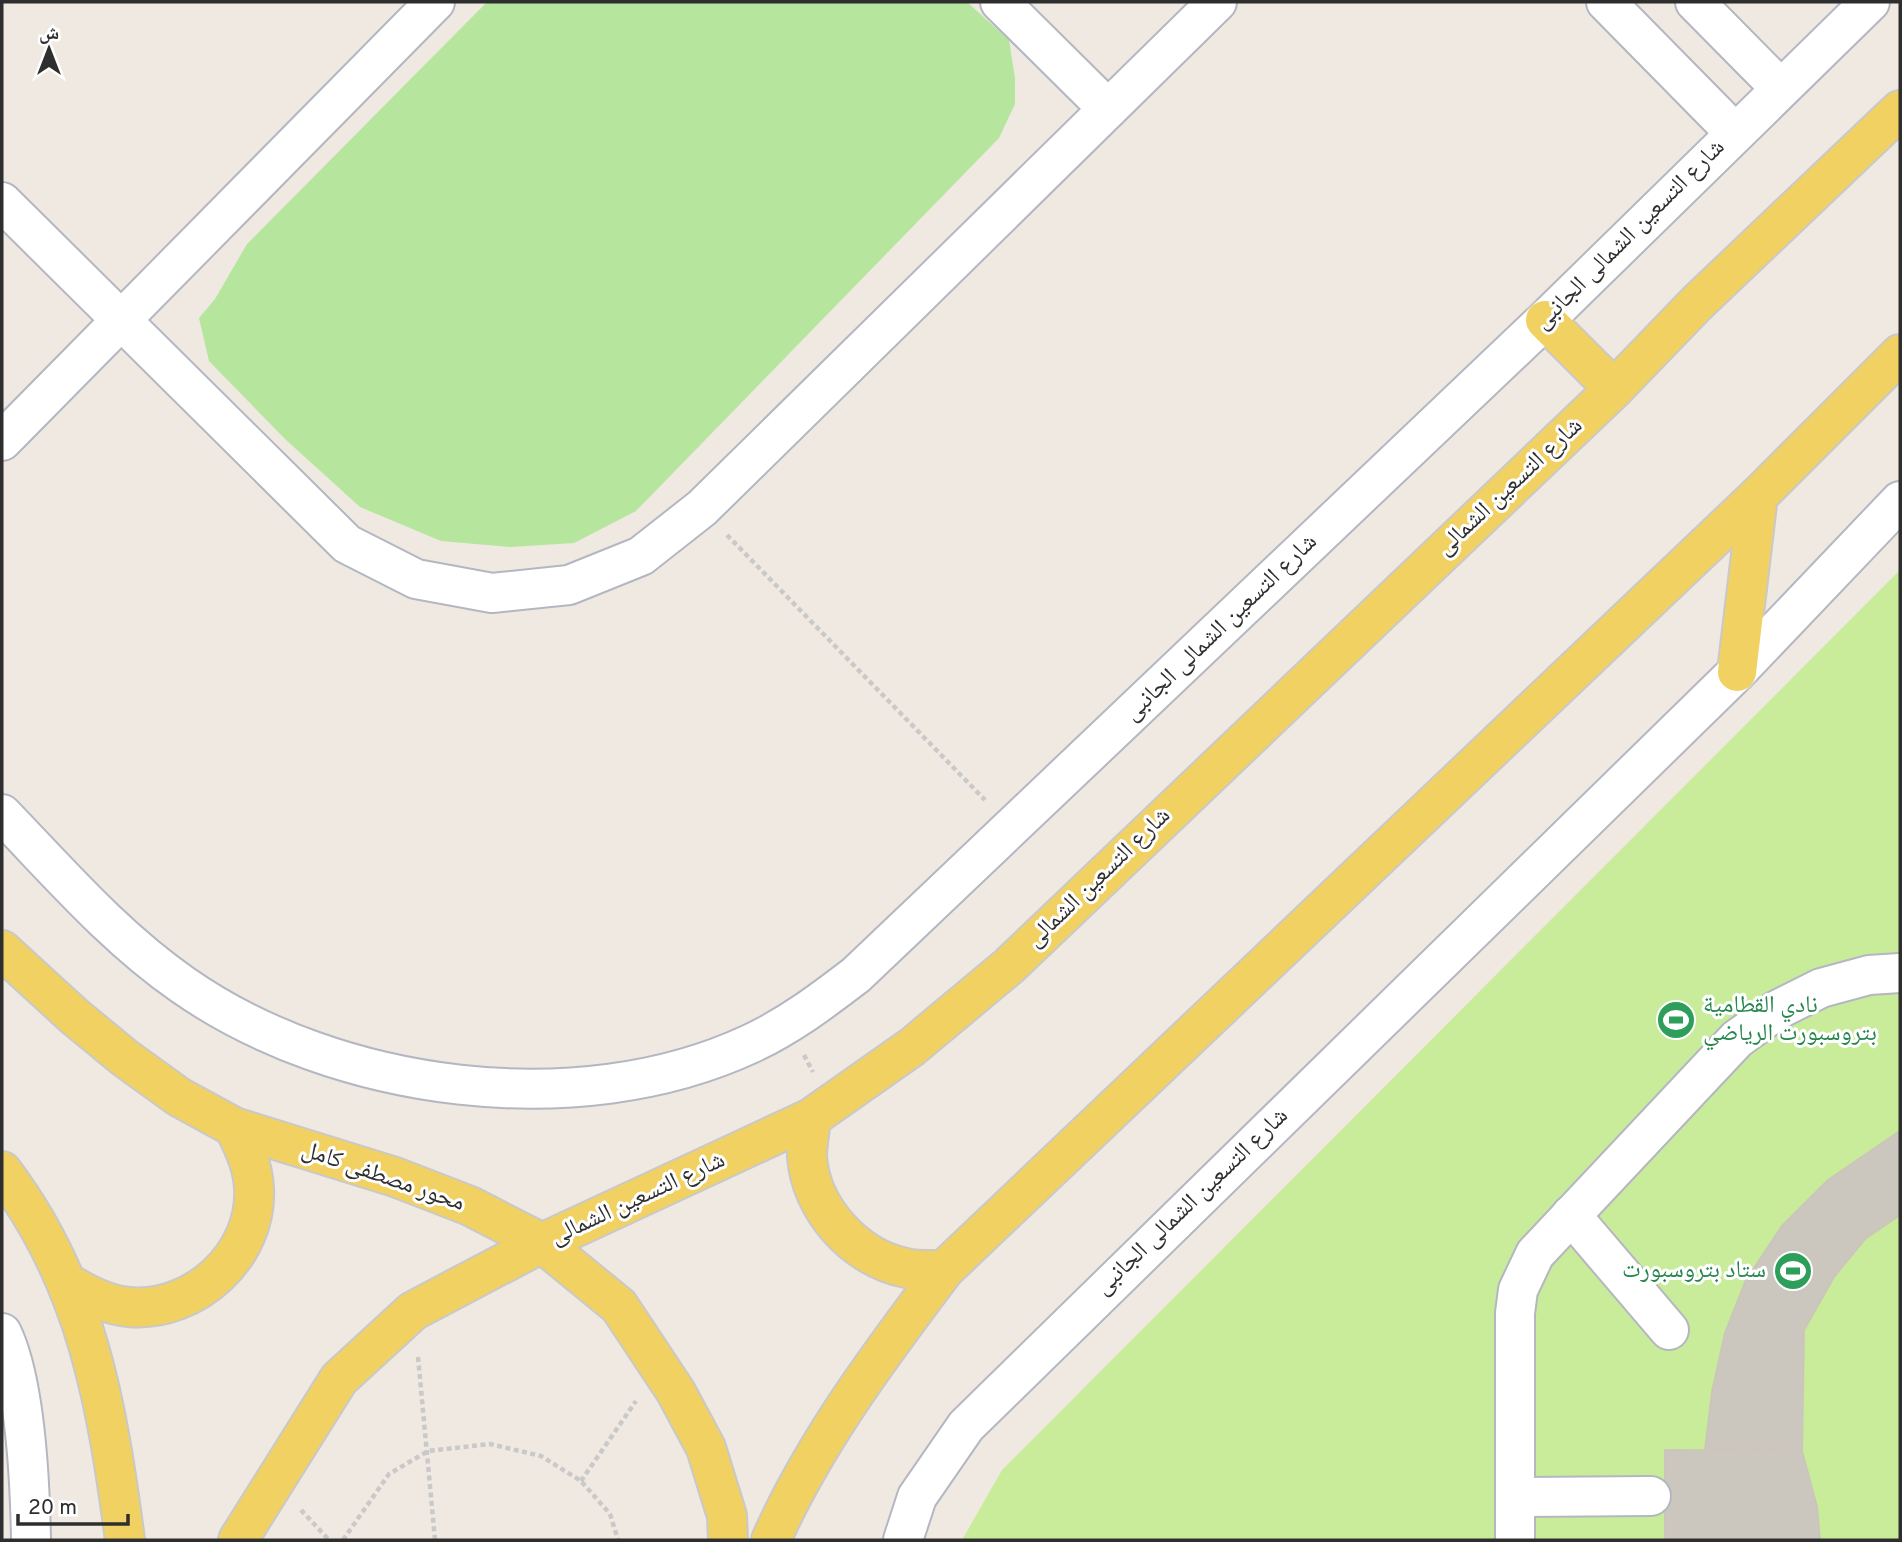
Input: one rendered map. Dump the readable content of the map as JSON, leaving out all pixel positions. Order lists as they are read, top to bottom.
{
  "streets": {
    "main road": ["شارع التسعين الشمالى", "محور مصطفى كامل"],
    "street": ["شارع التسعين الشمالى الجانبى"]
  },
  "crossings": [
    ["شارع التسعين الشمالى", "محور مصطفى كامل"]
  ],
  "places": {
    "sports": ["نادي القطامية بتروسبورت الرياضي", "ستاد بتروسبورت"]
  },
  "scale_bar": "20 m",
  "north": "top"
}
